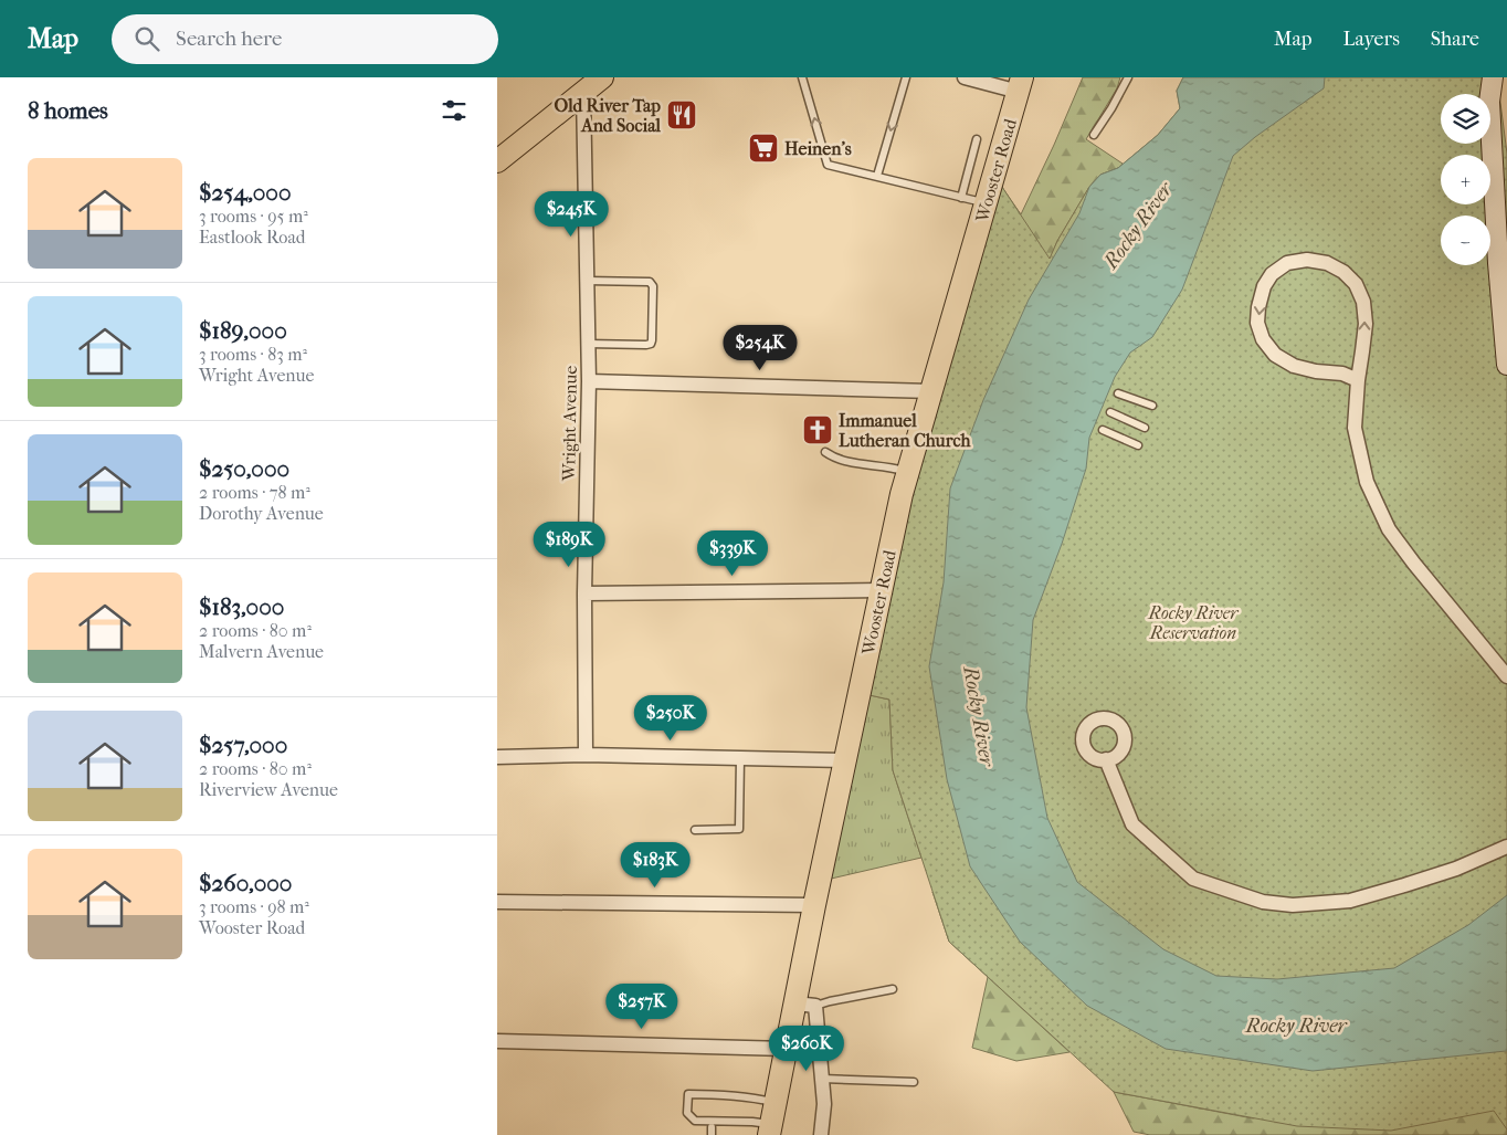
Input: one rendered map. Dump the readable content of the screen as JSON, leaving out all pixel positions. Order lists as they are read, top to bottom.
{
  "streets": {
    "main road": ["Wooster Road"],
    "street": ["Wright Avenue"]
  },
  "water": ["Rocky River"],
  "parks": ["Rocky River Reservation"],
  "places": {
    "restaurant": ["Old River Tap And Social"],
    "supermarket": ["Heinen's"],
    "church": ["Immanuel Lutheran Church"]
  },
  "page": {
    "header": "Map",
    "search": "Search here",
    "nav": ["Map", "Layers", "Share"],
    "heading": "8 homes",
    "map_buttons": ["+", "−"],
    "list": [
      {
        "name": "$254,000",
        "note": "3 rooms · 95 m² · Eastlook Road"
      },
      {
        "name": "$189,000",
        "note": "3 rooms · 83 m² · Wright Avenue"
      },
      {
        "name": "$250,000",
        "note": "2 rooms · 78 m² · Dorothy Avenue"
      },
      {
        "name": "$183,000",
        "note": "2 rooms · 80 m² · Malvern Avenue"
      },
      {
        "name": "$257,000",
        "note": "2 rooms · 80 m² · Riverview Avenue"
      },
      {
        "name": "$260,000",
        "note": "3 rooms · 98 m² · Wooster Road"
      }
    ],
    "price": [
      "$245K",
      "$254K",
      "$189K",
      "$339K",
      "$250K",
      "$183K",
      "$257K",
      "$260K"
    ]
  }
}
